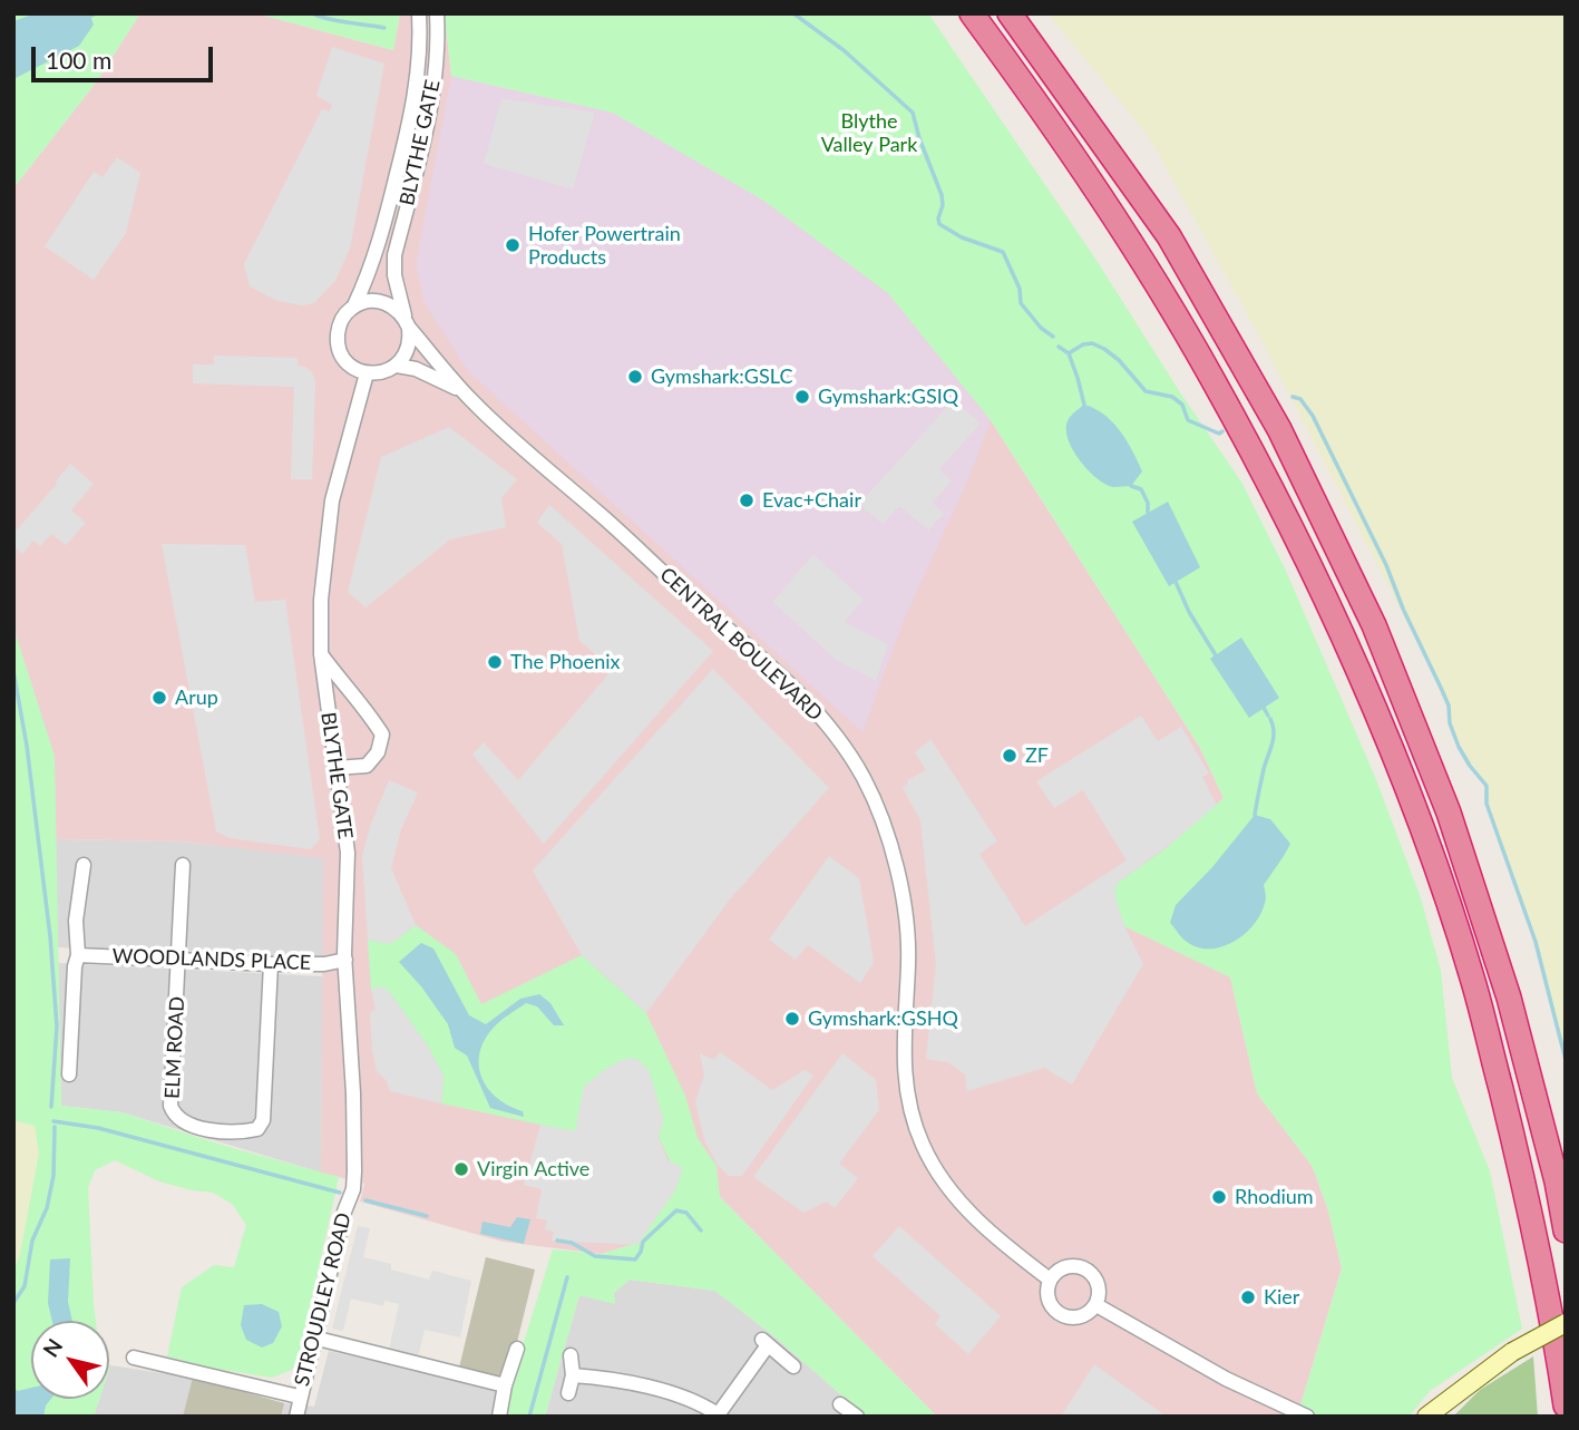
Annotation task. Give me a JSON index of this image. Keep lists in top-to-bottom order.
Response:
{
  "streets": {
    "street": [
      "BLYTHE GATE",
      "CENTRAL BOULEVARD",
      "WOODLANDS PLACE",
      "ELM ROAD",
      "STROUDLEY ROAD"
    ]
  },
  "crossings": [
    ["BLYTHE GATE", "WOODLANDS PLACE"],
    ["BLYTHE GATE", "STROUDLEY ROAD"],
    ["WOODLANDS PLACE", "ELM ROAD"]
  ],
  "parks": ["Blythe Valley Park"],
  "places": [
    "Hofer Powertrain Products",
    "Gymshark:GSLC",
    "Gymshark:GSIQ",
    "Evac+Chair",
    "The Phoenix",
    "Arup",
    "ZF",
    "Gymshark:GSHQ",
    "Virgin Active",
    "Rhodium",
    "Kier"
  ],
  "scale_bar": "100 m",
  "north": "top left"
}
